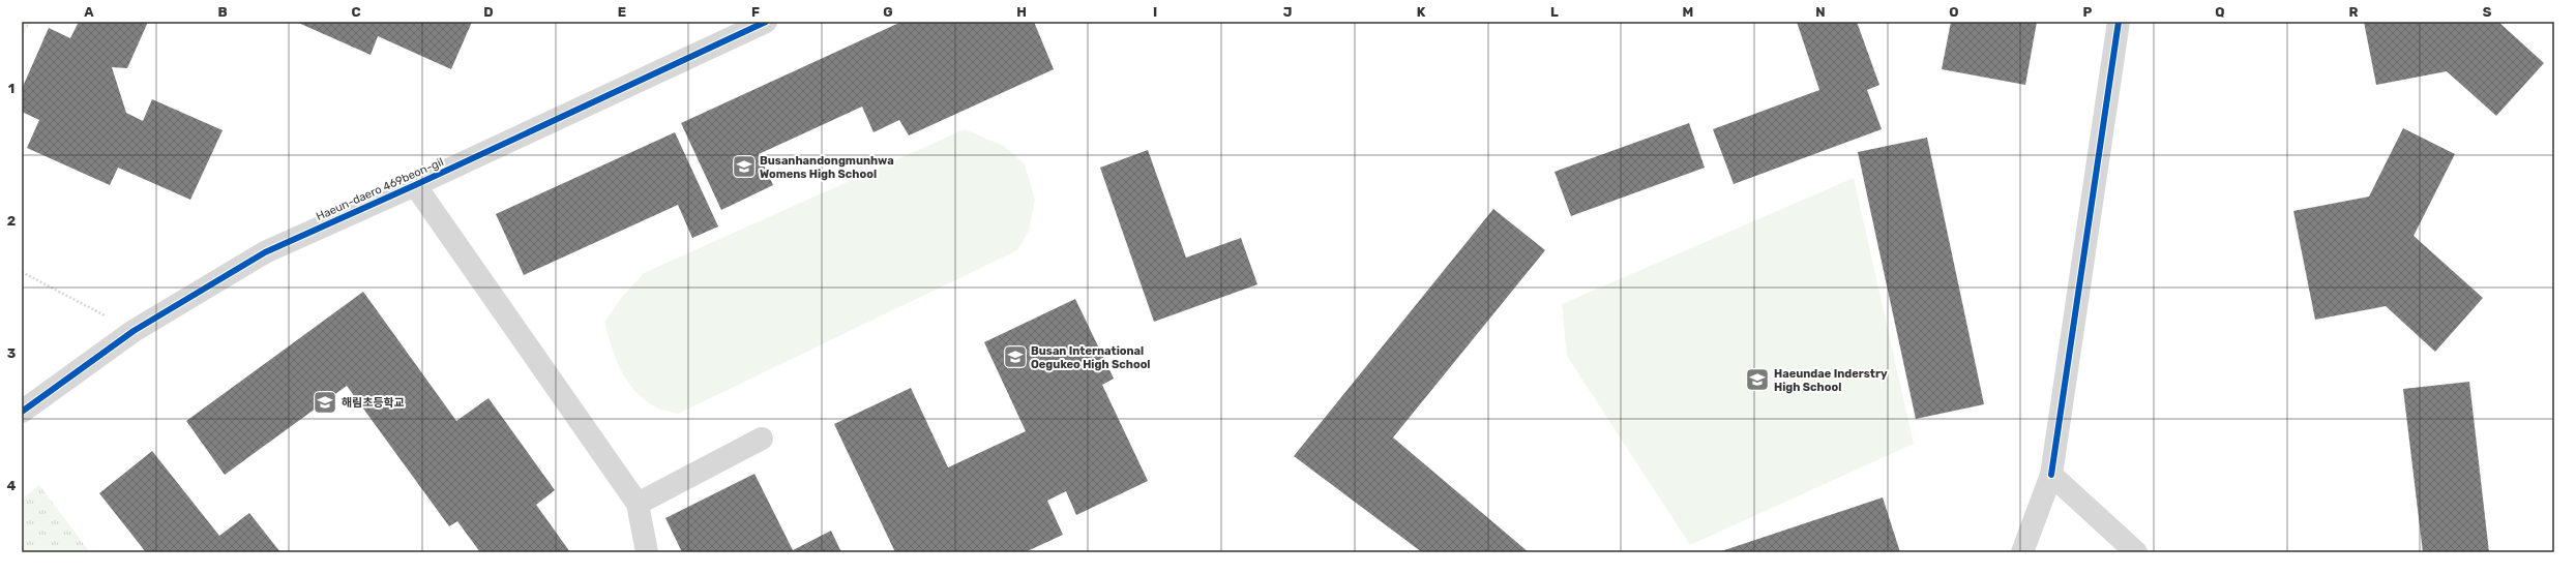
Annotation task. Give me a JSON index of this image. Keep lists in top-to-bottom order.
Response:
{
  "streets": {
    "street": ["Haeun-daero 469beon-gil"]
  },
  "places": {
    "school or university": [
      "Busanhandongmunhwa Womens High School",
      "Busan International Oegukeo High School",
      "Haeundae Inderstry High School",
      "해림초등학교"
    ]
  },
  "grid": {
    "columns": [
      "A",
      "B",
      "C",
      "D",
      "E",
      "F",
      "G",
      "H",
      "I",
      "J",
      "K",
      "L",
      "M",
      "N",
      "O",
      "P",
      "Q",
      "R",
      "S"
    ],
    "rows": [
      "1",
      "2",
      "3",
      "4"
    ]
  }
}
